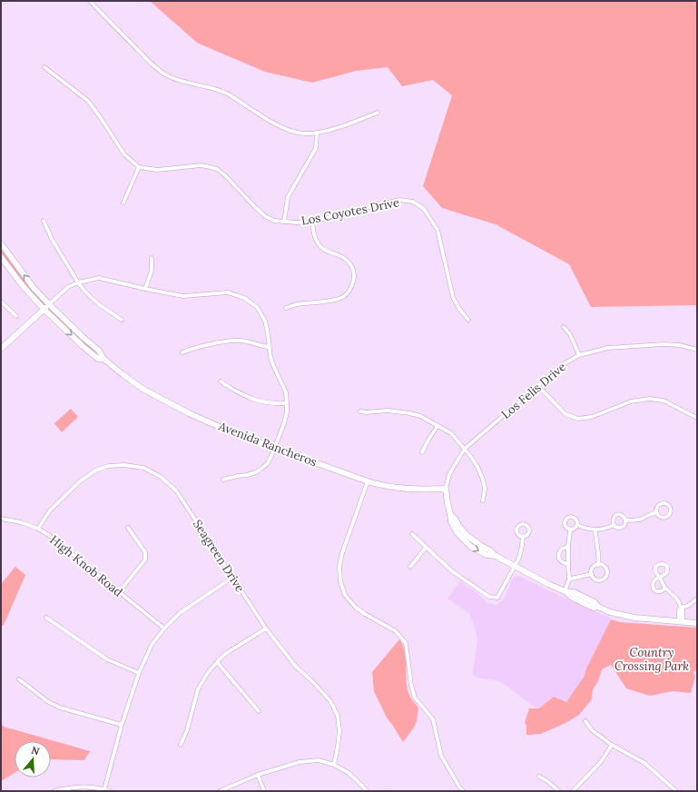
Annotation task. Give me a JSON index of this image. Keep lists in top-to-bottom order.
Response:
{
  "streets": {
    "main road": ["Avenida Rancheros"],
    "street": [
      "Los Coyotes Drive",
      "Los Felis Drive",
      "Seagreen Drive",
      "High Knob Road"
    ]
  },
  "crossings": [
    ["Los Felis Drive", "Avenida Rancheros"],
    ["Seagreen Drive", "High Knob Road"]
  ],
  "parks": ["Country Crossing Park"],
  "north": "top"
}
